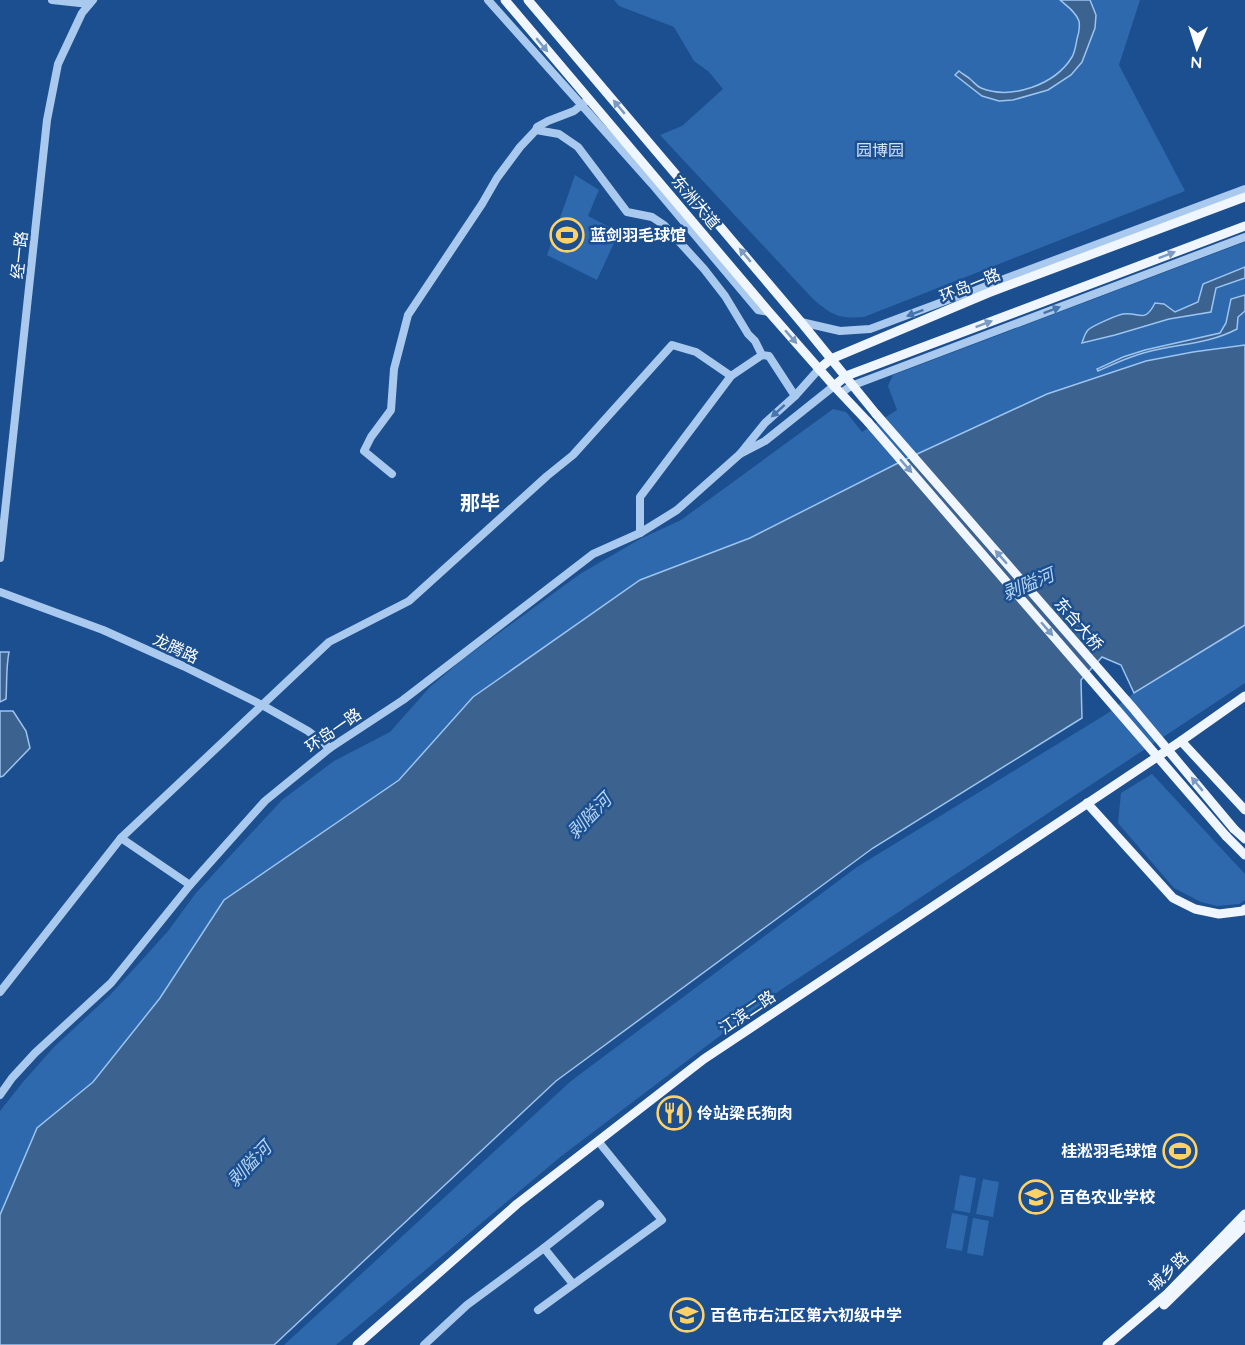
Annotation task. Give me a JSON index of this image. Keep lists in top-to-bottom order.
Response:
{
  "streets": {
    "main road": [
      "东洲大道",
      "环岛一路",
      "东合大桥",
      "江滨二路",
      "城乡路"
    ],
    "street": ["经一路", "龙腾路"]
  },
  "crossings": [
    ["东洲大道", "环岛一路"],
    ["东洲大道", "东合大桥"],
    ["环岛一路", "龙腾路"]
  ],
  "districts": ["那毕"],
  "water": ["剥隘河"],
  "parks": ["园博园"],
  "places": {
    "sports": ["蓝剑羽毛球馆", "桂淞羽毛球馆"],
    "restaurant": ["伶站梁氏狗肉"],
    "school or university": ["百色农业学校", "百色市右江区第六初级中学"]
  },
  "north": "bottom"
}
